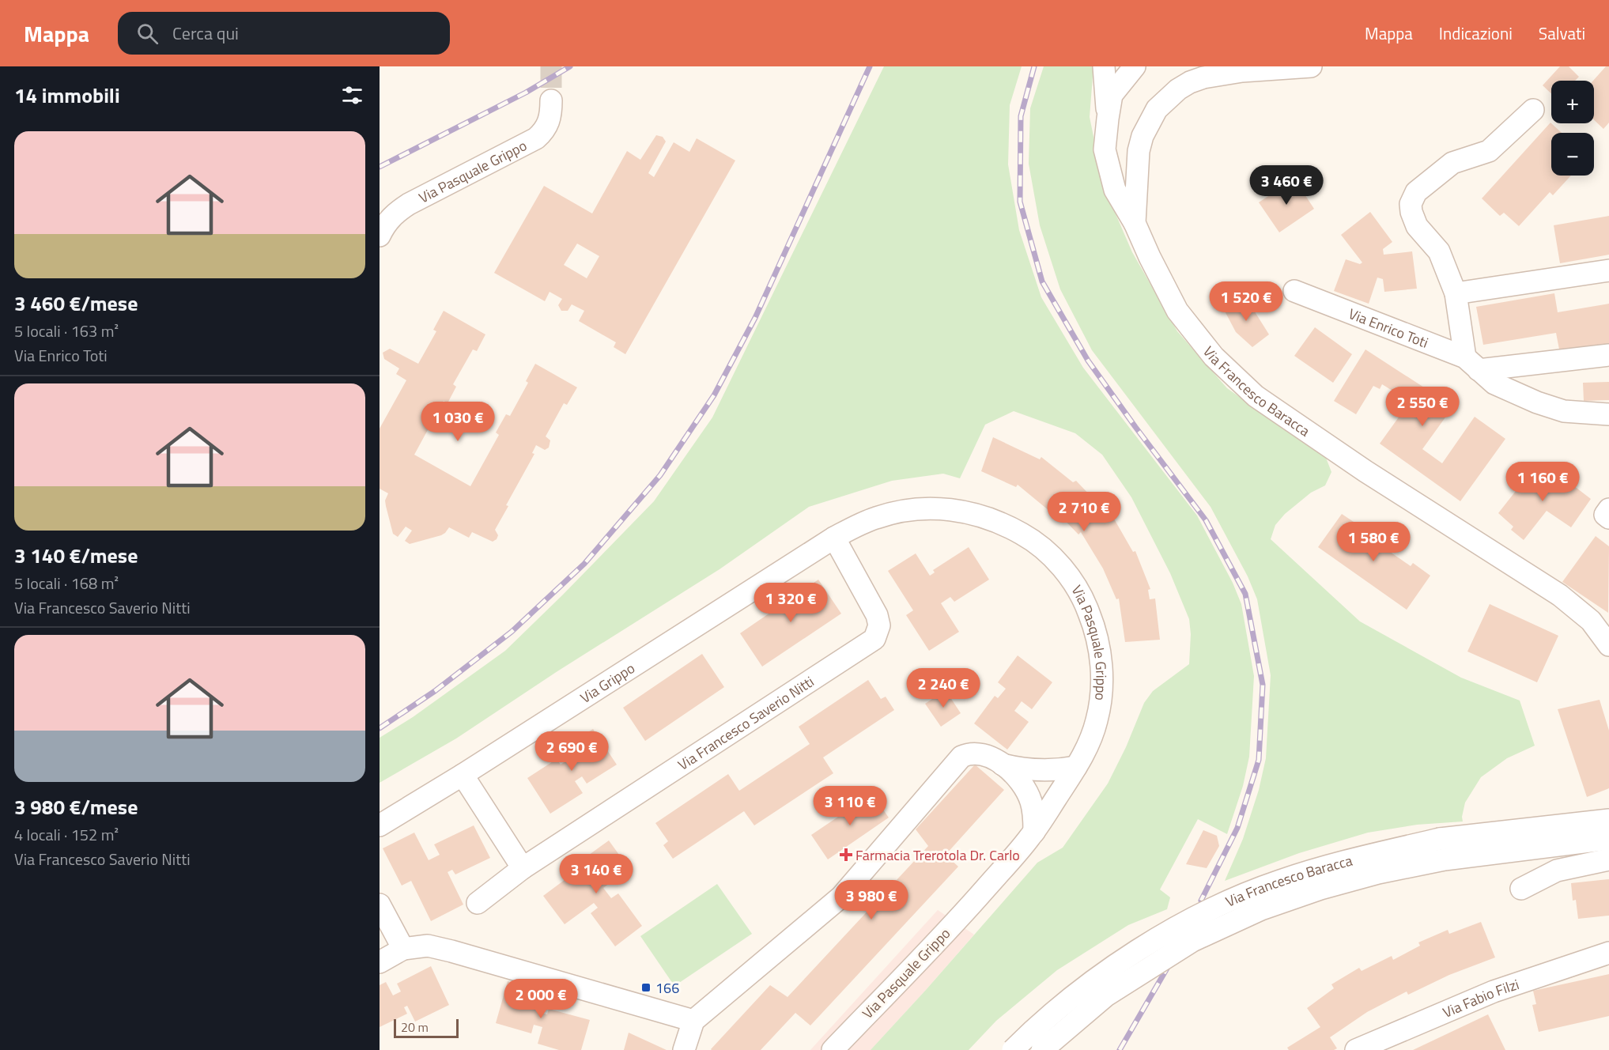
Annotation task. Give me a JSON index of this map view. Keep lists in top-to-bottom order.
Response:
{
  "streets": {
    "street": [
      "Via Pasquale Grippo",
      "Via Enrico Toti",
      "Via Francesco Baracca",
      "Via Grippo",
      "Via Francesco Saverio Nitti",
      "Via Fabio Filzi"
    ]
  },
  "crossings": [
    ["Via Pasquale Grippo", "Via Grippo"],
    ["Via Pasquale Grippo", "Via Francesco Saverio Nitti"],
    ["Via Grippo", "Via Francesco Saverio Nitti"]
  ],
  "places": {
    "health": ["Farmacia Trerotola Dr. Carlo"],
    "transit": ["166"]
  },
  "scale_bar": "20 m",
  "page": {
    "header": "Mappa",
    "search": "Cerca qui",
    "nav": ["Mappa", "Indicazioni", "Salvati"],
    "heading": "14 immobili",
    "map_buttons": ["+", "−"],
    "list": [
      {
        "name": "3 460 €/mese",
        "note": "5 locali · 163 m² · Via Enrico Toti"
      },
      {
        "name": "3 140 €/mese",
        "note": "5 locali · 168 m² · Via Francesco Saverio Nitti"
      },
      {
        "name": "3 980 €/mese",
        "note": "4 locali · 152 m² · Via Francesco Saverio Nitti"
      }
    ],
    "price": [
      "3 460 €",
      "1 520 €",
      "2 550 €",
      "1 030 €",
      "1 160 €",
      "2 710 €",
      "1 580 €",
      "1 320 €",
      "2 240 €",
      "2 690 €",
      "3 110 €",
      "3 140 €",
      "3 980 €",
      "2 000 €"
    ],
    "scale": "20 m"
  }
}
